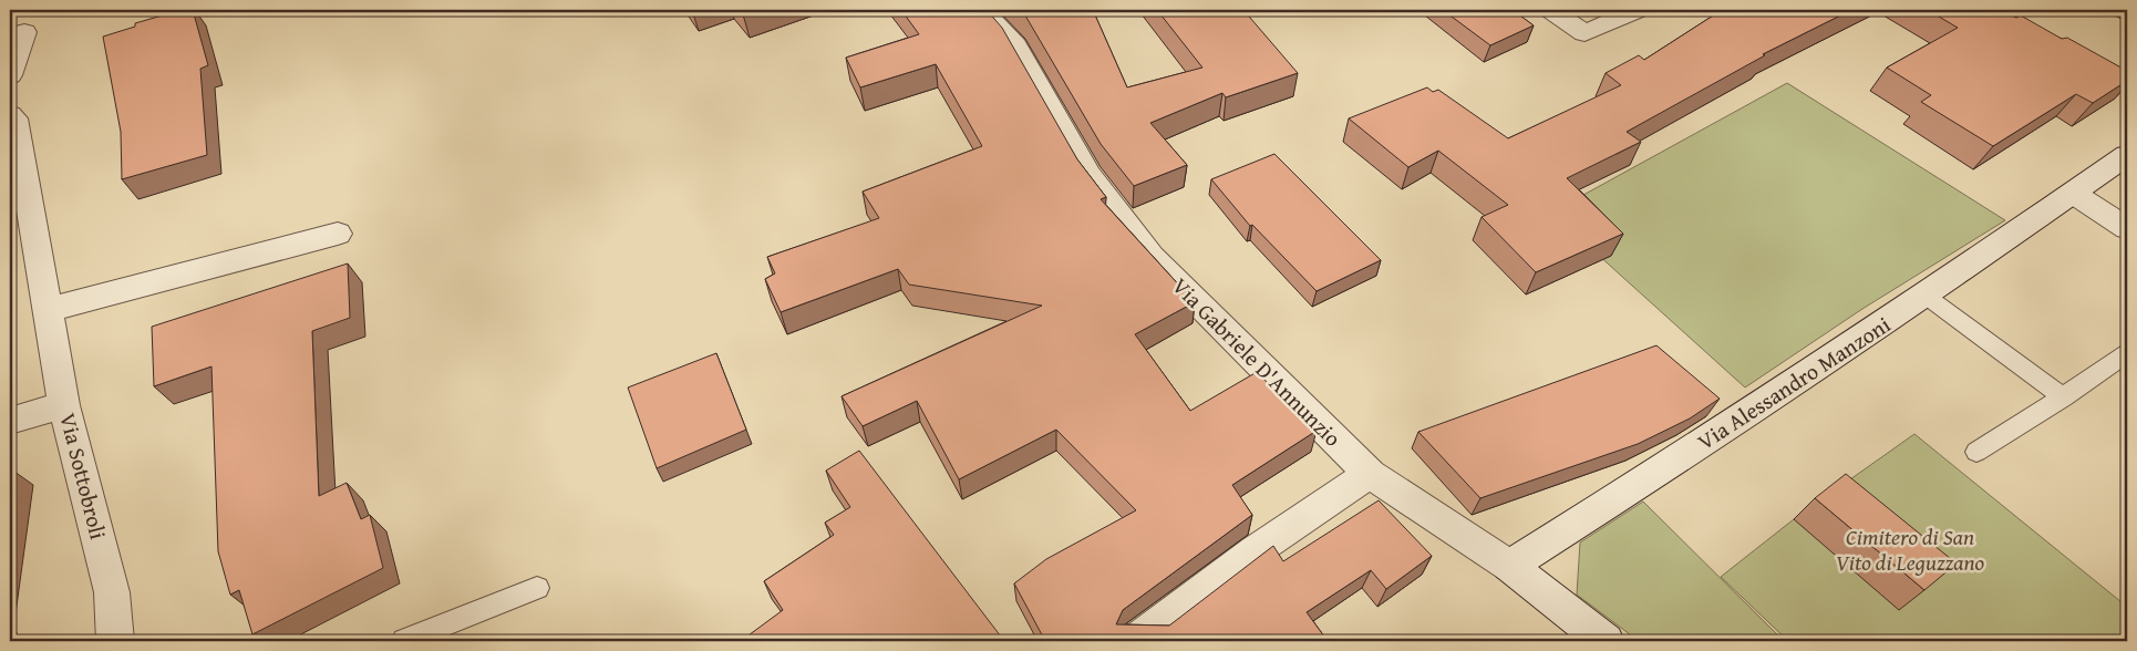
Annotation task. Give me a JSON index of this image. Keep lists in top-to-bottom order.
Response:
{
  "streets": {
    "street": ["Via Gabriele D'Annunzio", "Via Alessandro Manzoni", "Via Sottobroli"]
  },
  "crossings": [
    ["Via Gabriele D'Annunzio", "Via Alessandro Manzoni"]
  ],
  "parks": ["Cimitero di San Vito di Leguzzano"]
}
